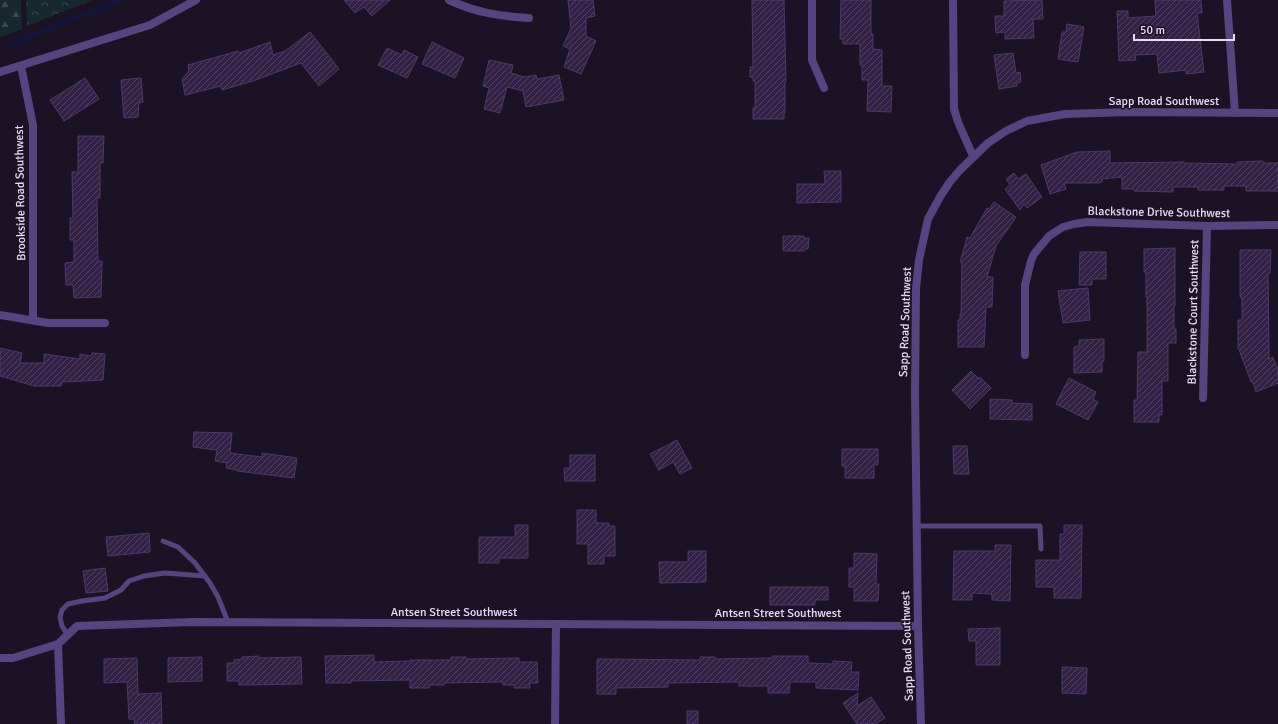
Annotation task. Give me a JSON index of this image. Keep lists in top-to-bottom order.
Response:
{
  "streets": {
    "street": [
      "Sapp Road Southwest",
      "Brookside Road Southwest",
      "Blackstone Drive Southwest",
      "Blackstone Court Southwest",
      "Antsen Street Southwest"
    ]
  },
  "crossings": [
    ["Sapp Road Southwest", "Antsen Street Southwest"],
    ["Blackstone Drive Southwest", "Blackstone Court Southwest"]
  ],
  "scale_bar": "50 m"
}
